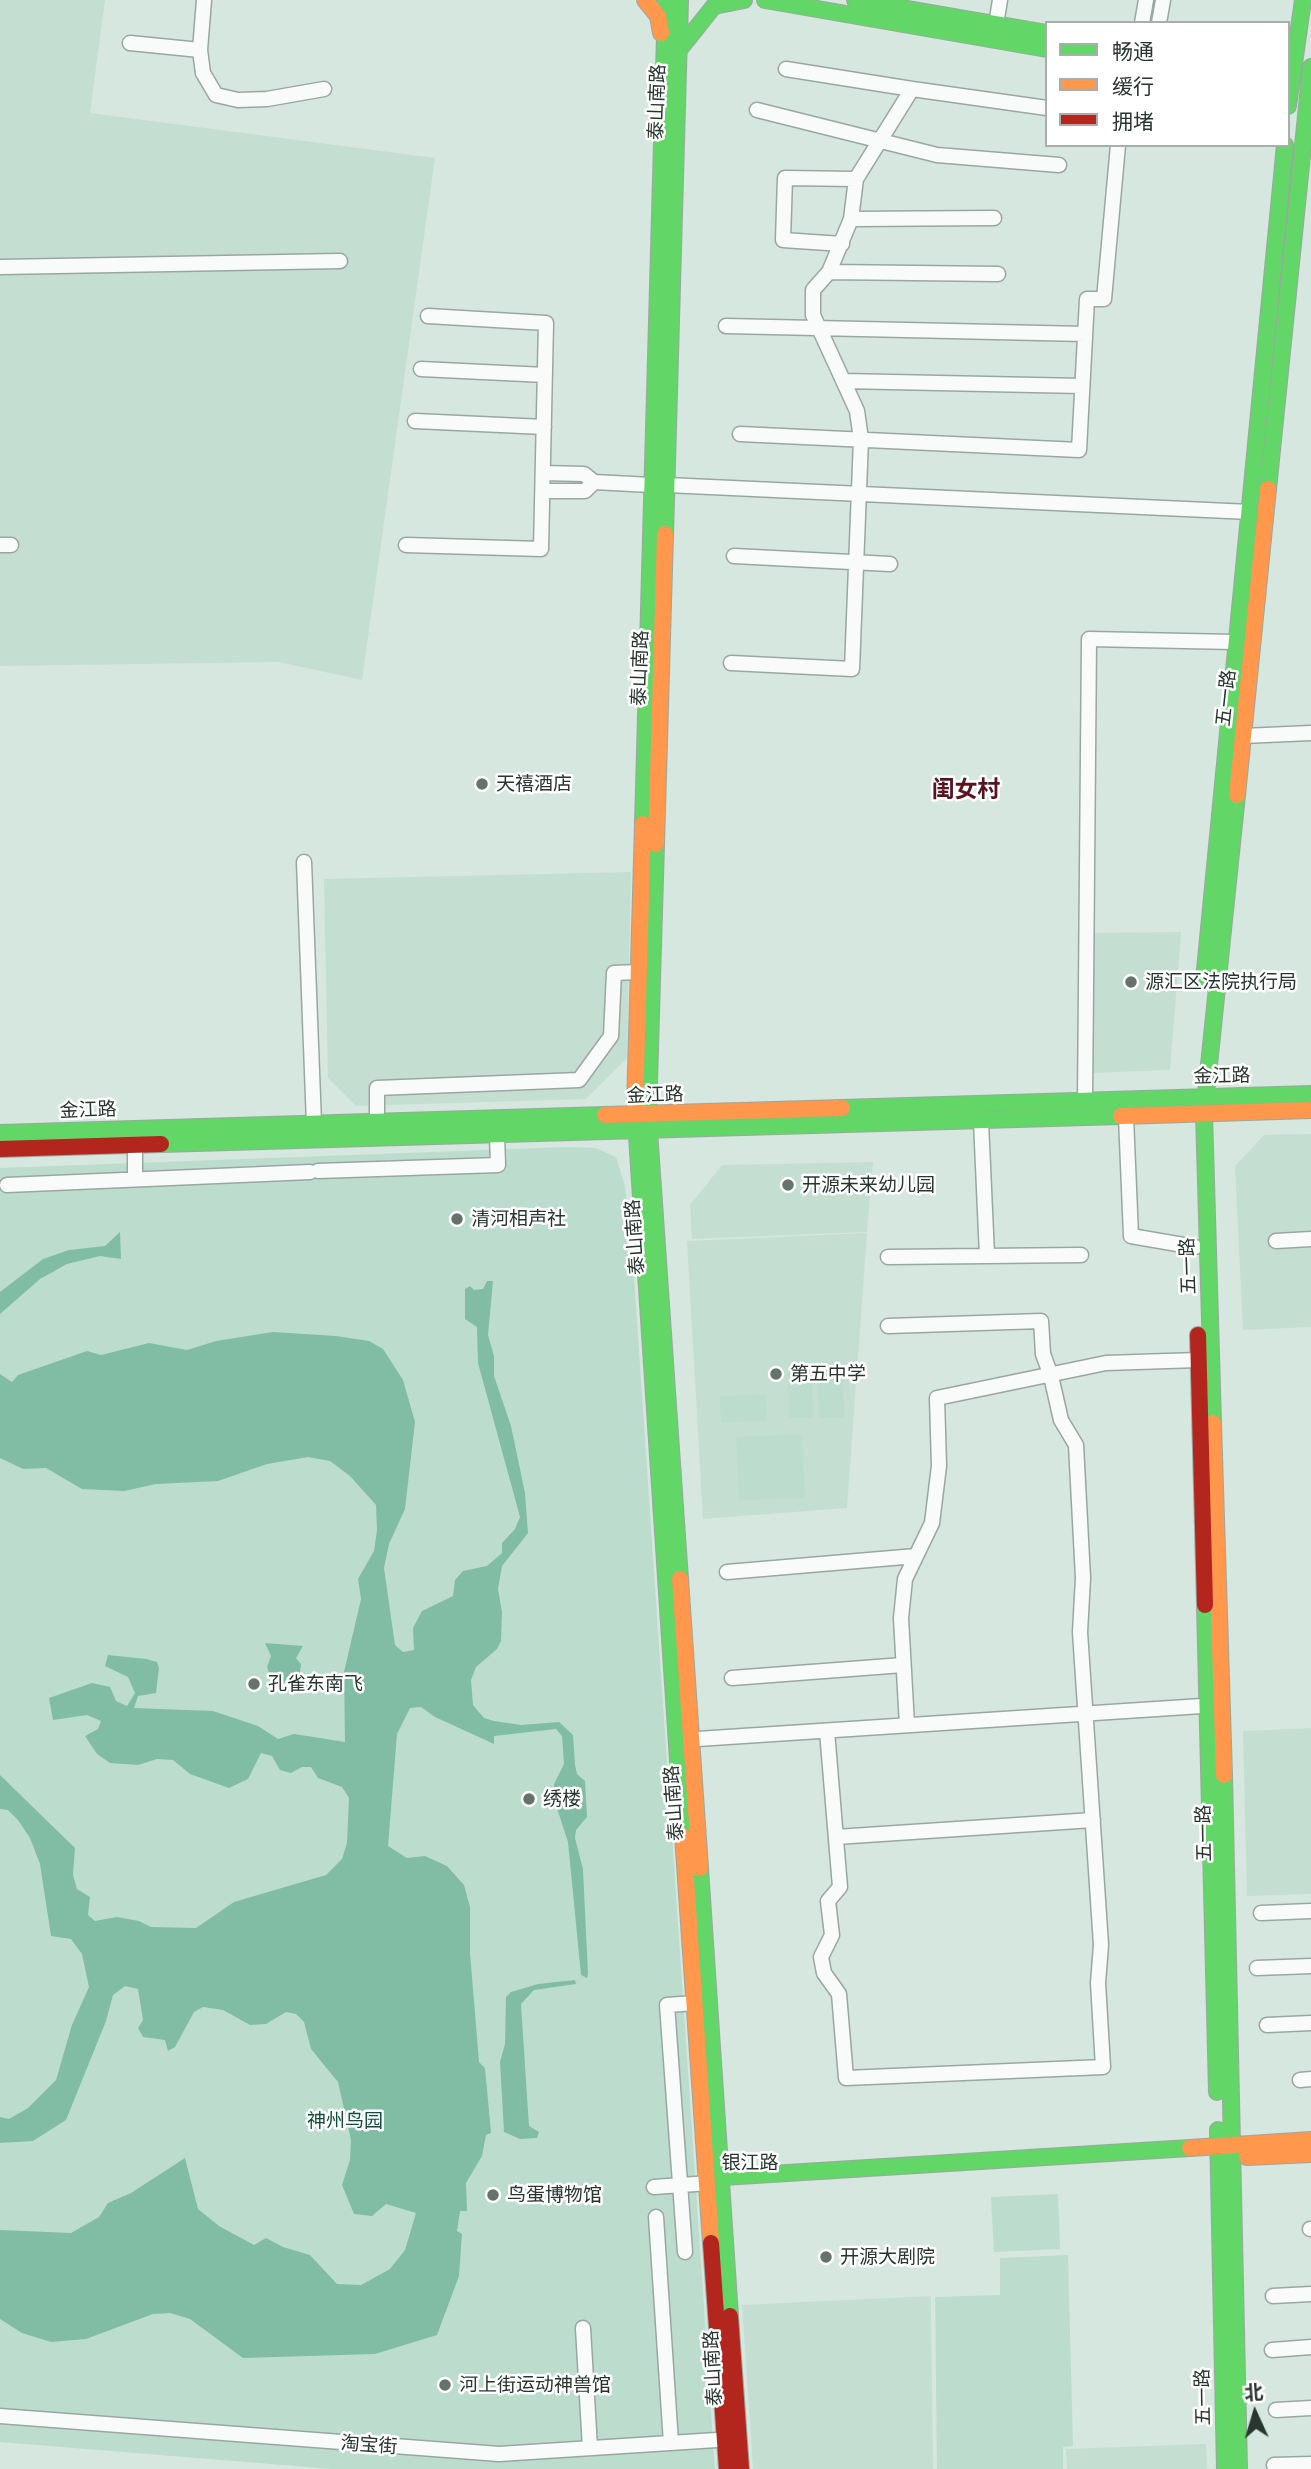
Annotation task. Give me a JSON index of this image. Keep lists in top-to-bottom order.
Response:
{
  "streets": {
    "street": [
      "泰山南路",
      "五一路",
      "金江路",
      "银江路",
      "淘宝街"
    ]
  },
  "crossings": [
    ["泰山南路", "金江路"],
    ["泰山南路", "银江路"],
    ["泰山南路", "淘宝街"],
    ["五一路", "金江路"],
    ["五一路", "银江路"]
  ],
  "districts": ["闺女村"],
  "parks": ["神州鸟园"],
  "places": [
    "天禧酒店",
    "源汇区法院执行局",
    "开源未来幼儿园",
    "清河相声社",
    "第五中学",
    "孔雀东南飞",
    "绣楼",
    "鸟蛋博物馆",
    "开源大剧院",
    "河上街运动神兽馆"
  ],
  "legend": ["畅通", "缓行", "拥堵"],
  "north": "top"
}
